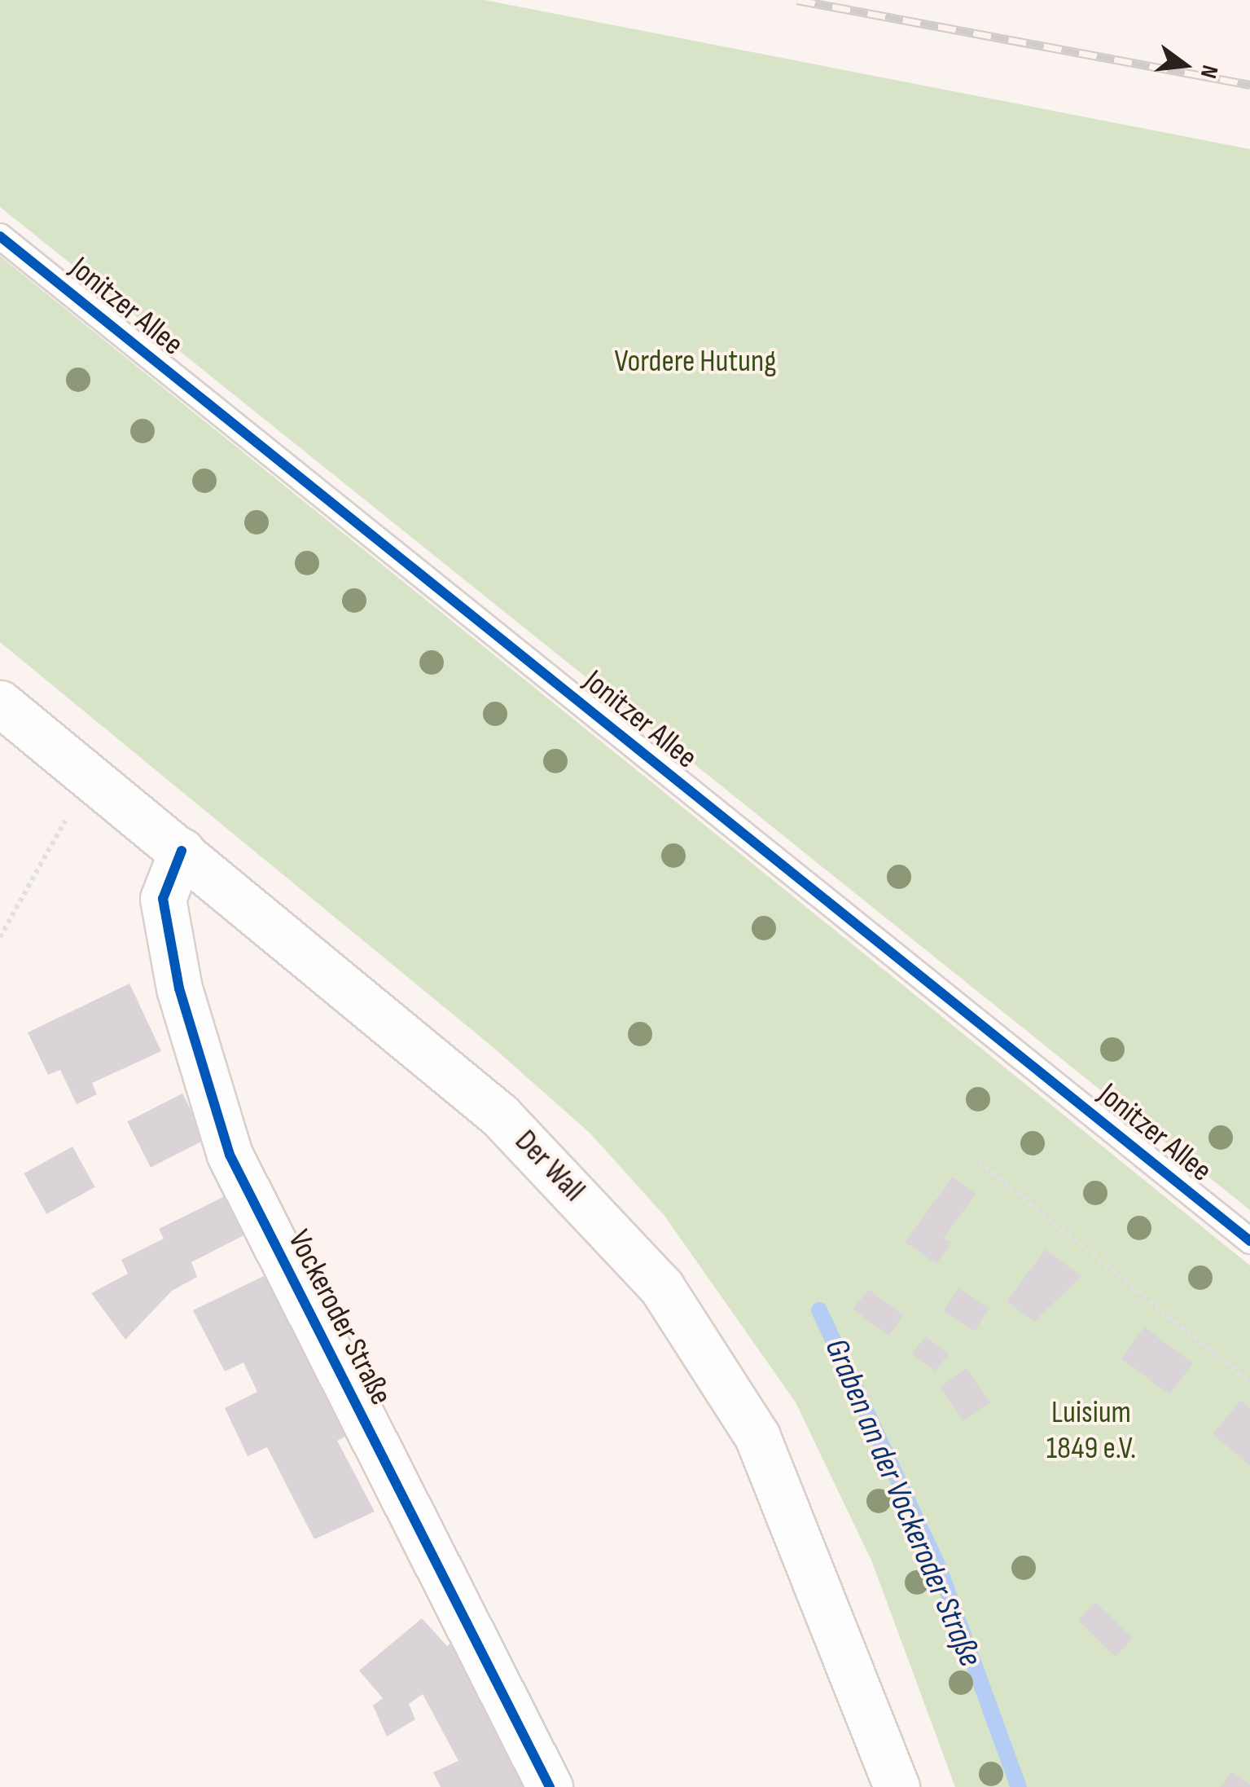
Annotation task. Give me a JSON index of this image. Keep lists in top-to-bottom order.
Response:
{
  "streets": {
    "main road": ["Der Wall", "Vockeroder Straße"],
    "lane": ["Jonitzer Allee"]
  },
  "crossings": [
    ["Der Wall", "Vockeroder Straße"]
  ],
  "water": ["Graben an der Vockeroder Straße"],
  "parks": ["Vordere Hutung", "Luisium 1849 e.V."],
  "north": "right"
}
